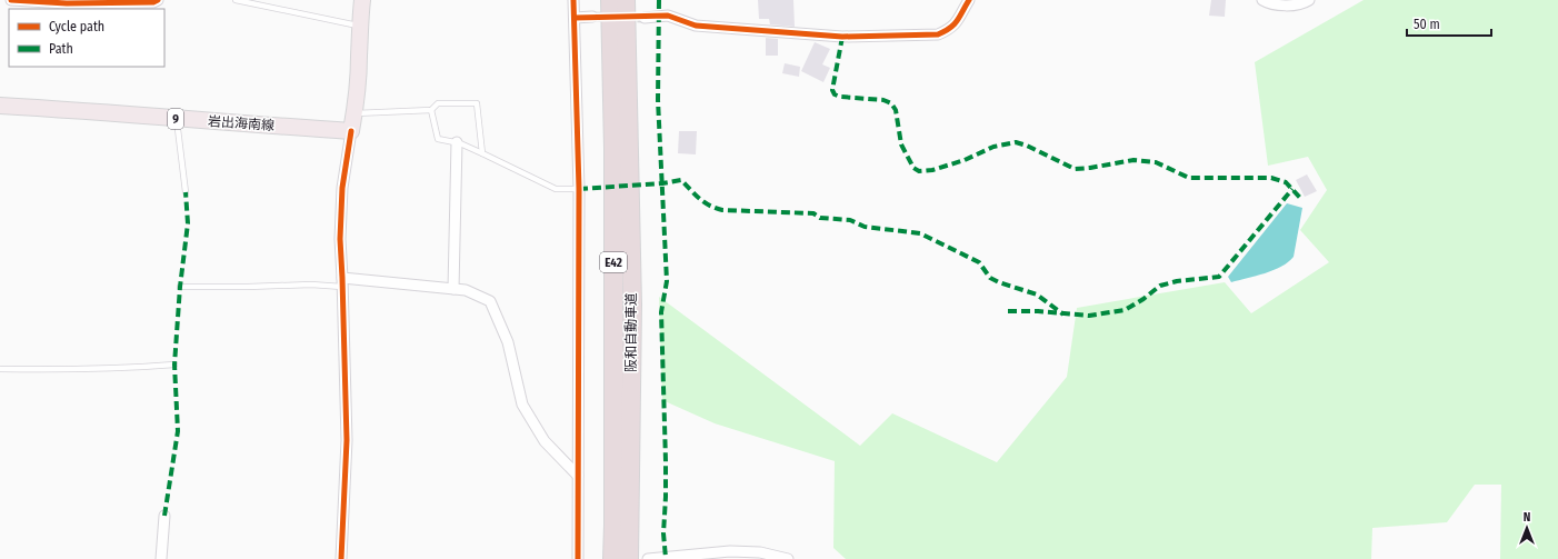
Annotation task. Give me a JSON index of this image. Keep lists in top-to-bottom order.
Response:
{
  "streets": {
    "highway": ["E42", "阪和自動車道"],
    "main road": ["9", "岩出海南線"]
  },
  "legend": ["Cycle path", "Path"],
  "scale_bar": "50 m",
  "north": "top"
}
